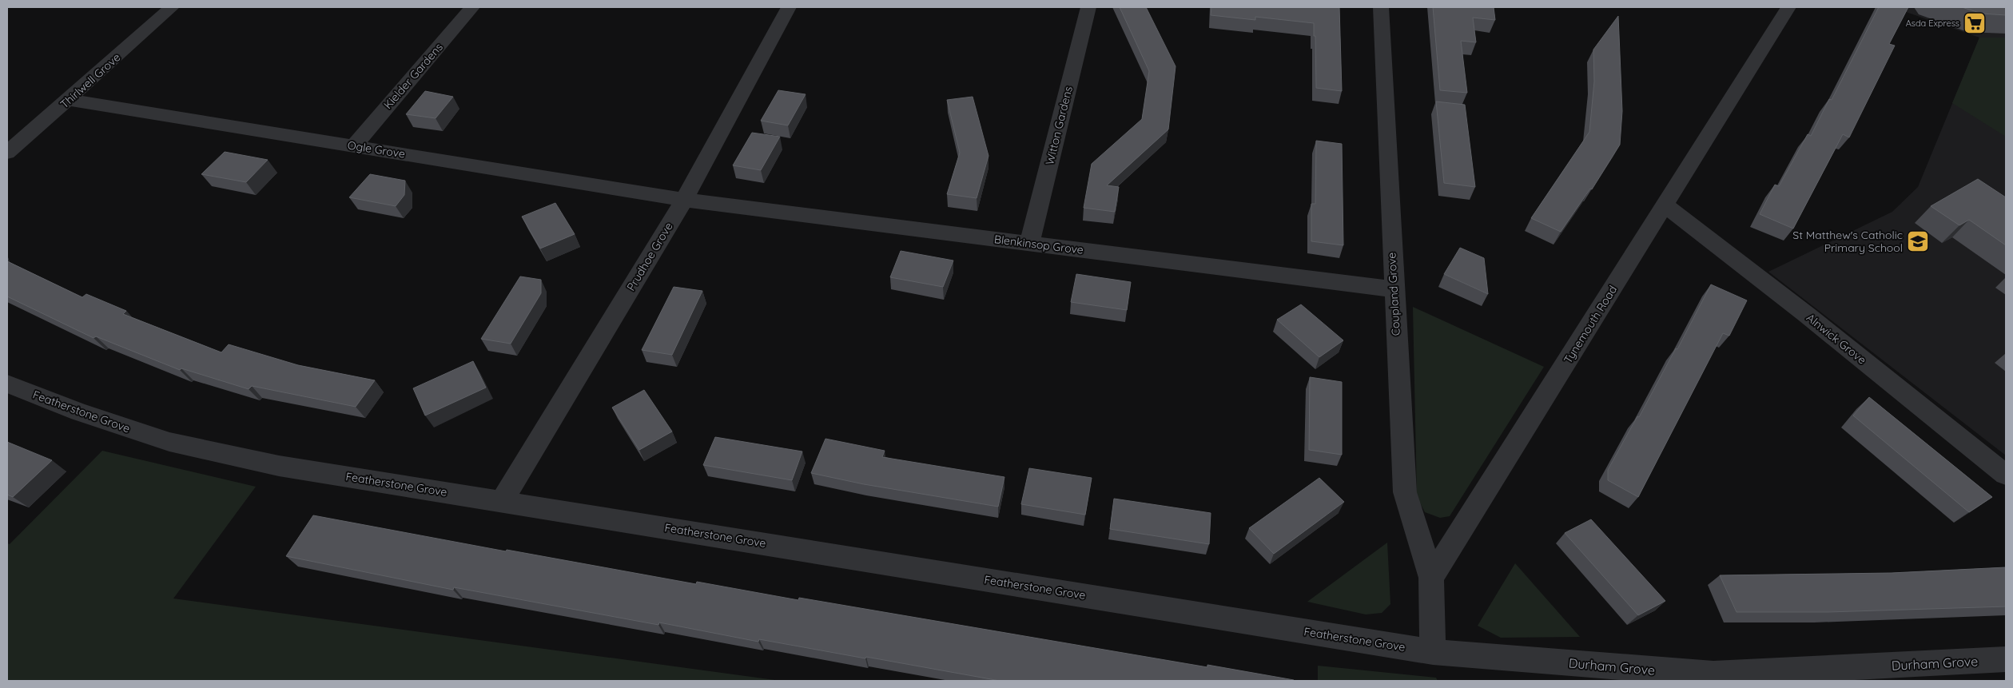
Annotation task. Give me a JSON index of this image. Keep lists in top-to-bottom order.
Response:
{
  "streets": {
    "street": [
      "Kielder Gardens",
      "Thirlwell Grove",
      "Witton Gardens",
      "Ogle Grove",
      "Blenkinsop Grove",
      "Prudhoe Grove",
      "Coupland Grove",
      "Tynemouth Road",
      "Alnwick Grove",
      "Featherstone Grove",
      "Durham Grove"
    ]
  },
  "crossings": [
    ["Kielder Gardens", "Ogle Grove"],
    ["Thirlwell Grove", "Ogle Grove"],
    ["Witton Gardens", "Blenkinsop Grove"],
    ["Ogle Grove", "Blenkinsop Grove"],
    ["Ogle Grove", "Prudhoe Grove"],
    ["Blenkinsop Grove", "Prudhoe Grove"],
    ["Blenkinsop Grove", "Coupland Grove"],
    ["Prudhoe Grove", "Featherstone Grove"],
    ["Coupland Grove", "Tynemouth Road"],
    ["Tynemouth Road", "Alnwick Grove"],
    ["Featherstone Grove", "Durham Grove"]
  ],
  "places": {
    "supermarket": ["Asda Express"],
    "school or university": ["St Matthew's Catholic Primary School"]
  }
}
